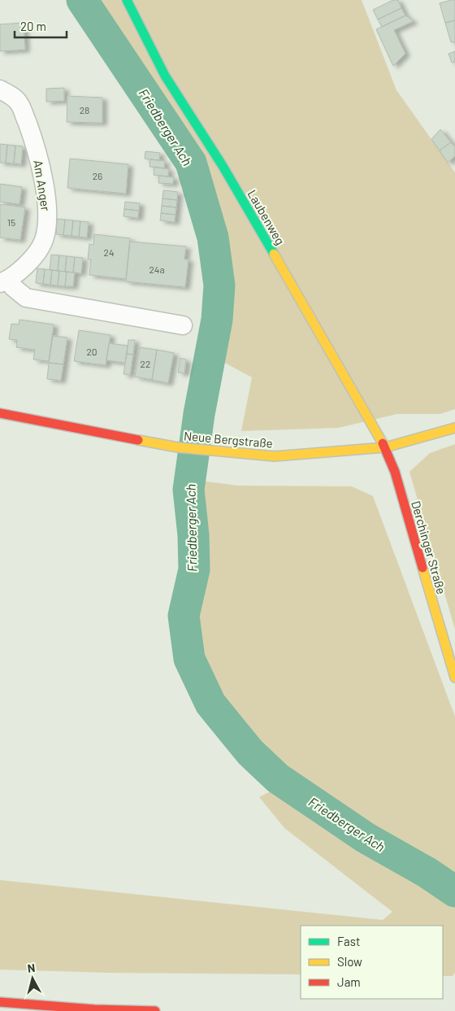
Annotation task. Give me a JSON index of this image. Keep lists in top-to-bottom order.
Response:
{
  "streets": {
    "main road": ["Laubenweg", "Neue Bergstraße", "Derchinger Straße"],
    "street": ["Am Anger"]
  },
  "crossings": [
    ["Laubenweg", "Neue Bergstraße"],
    ["Laubenweg", "Derchinger Straße"],
    ["Neue Bergstraße", "Derchinger Straße"]
  ],
  "water": ["Friedberger Ach"],
  "house_numbers": [
    "28",
    "26",
    "15",
    "24",
    "24a",
    "20",
    "22"
  ],
  "legend": ["Fast", "Slow", "Jam"],
  "scale_bar": "20 m",
  "north": "top"
}
